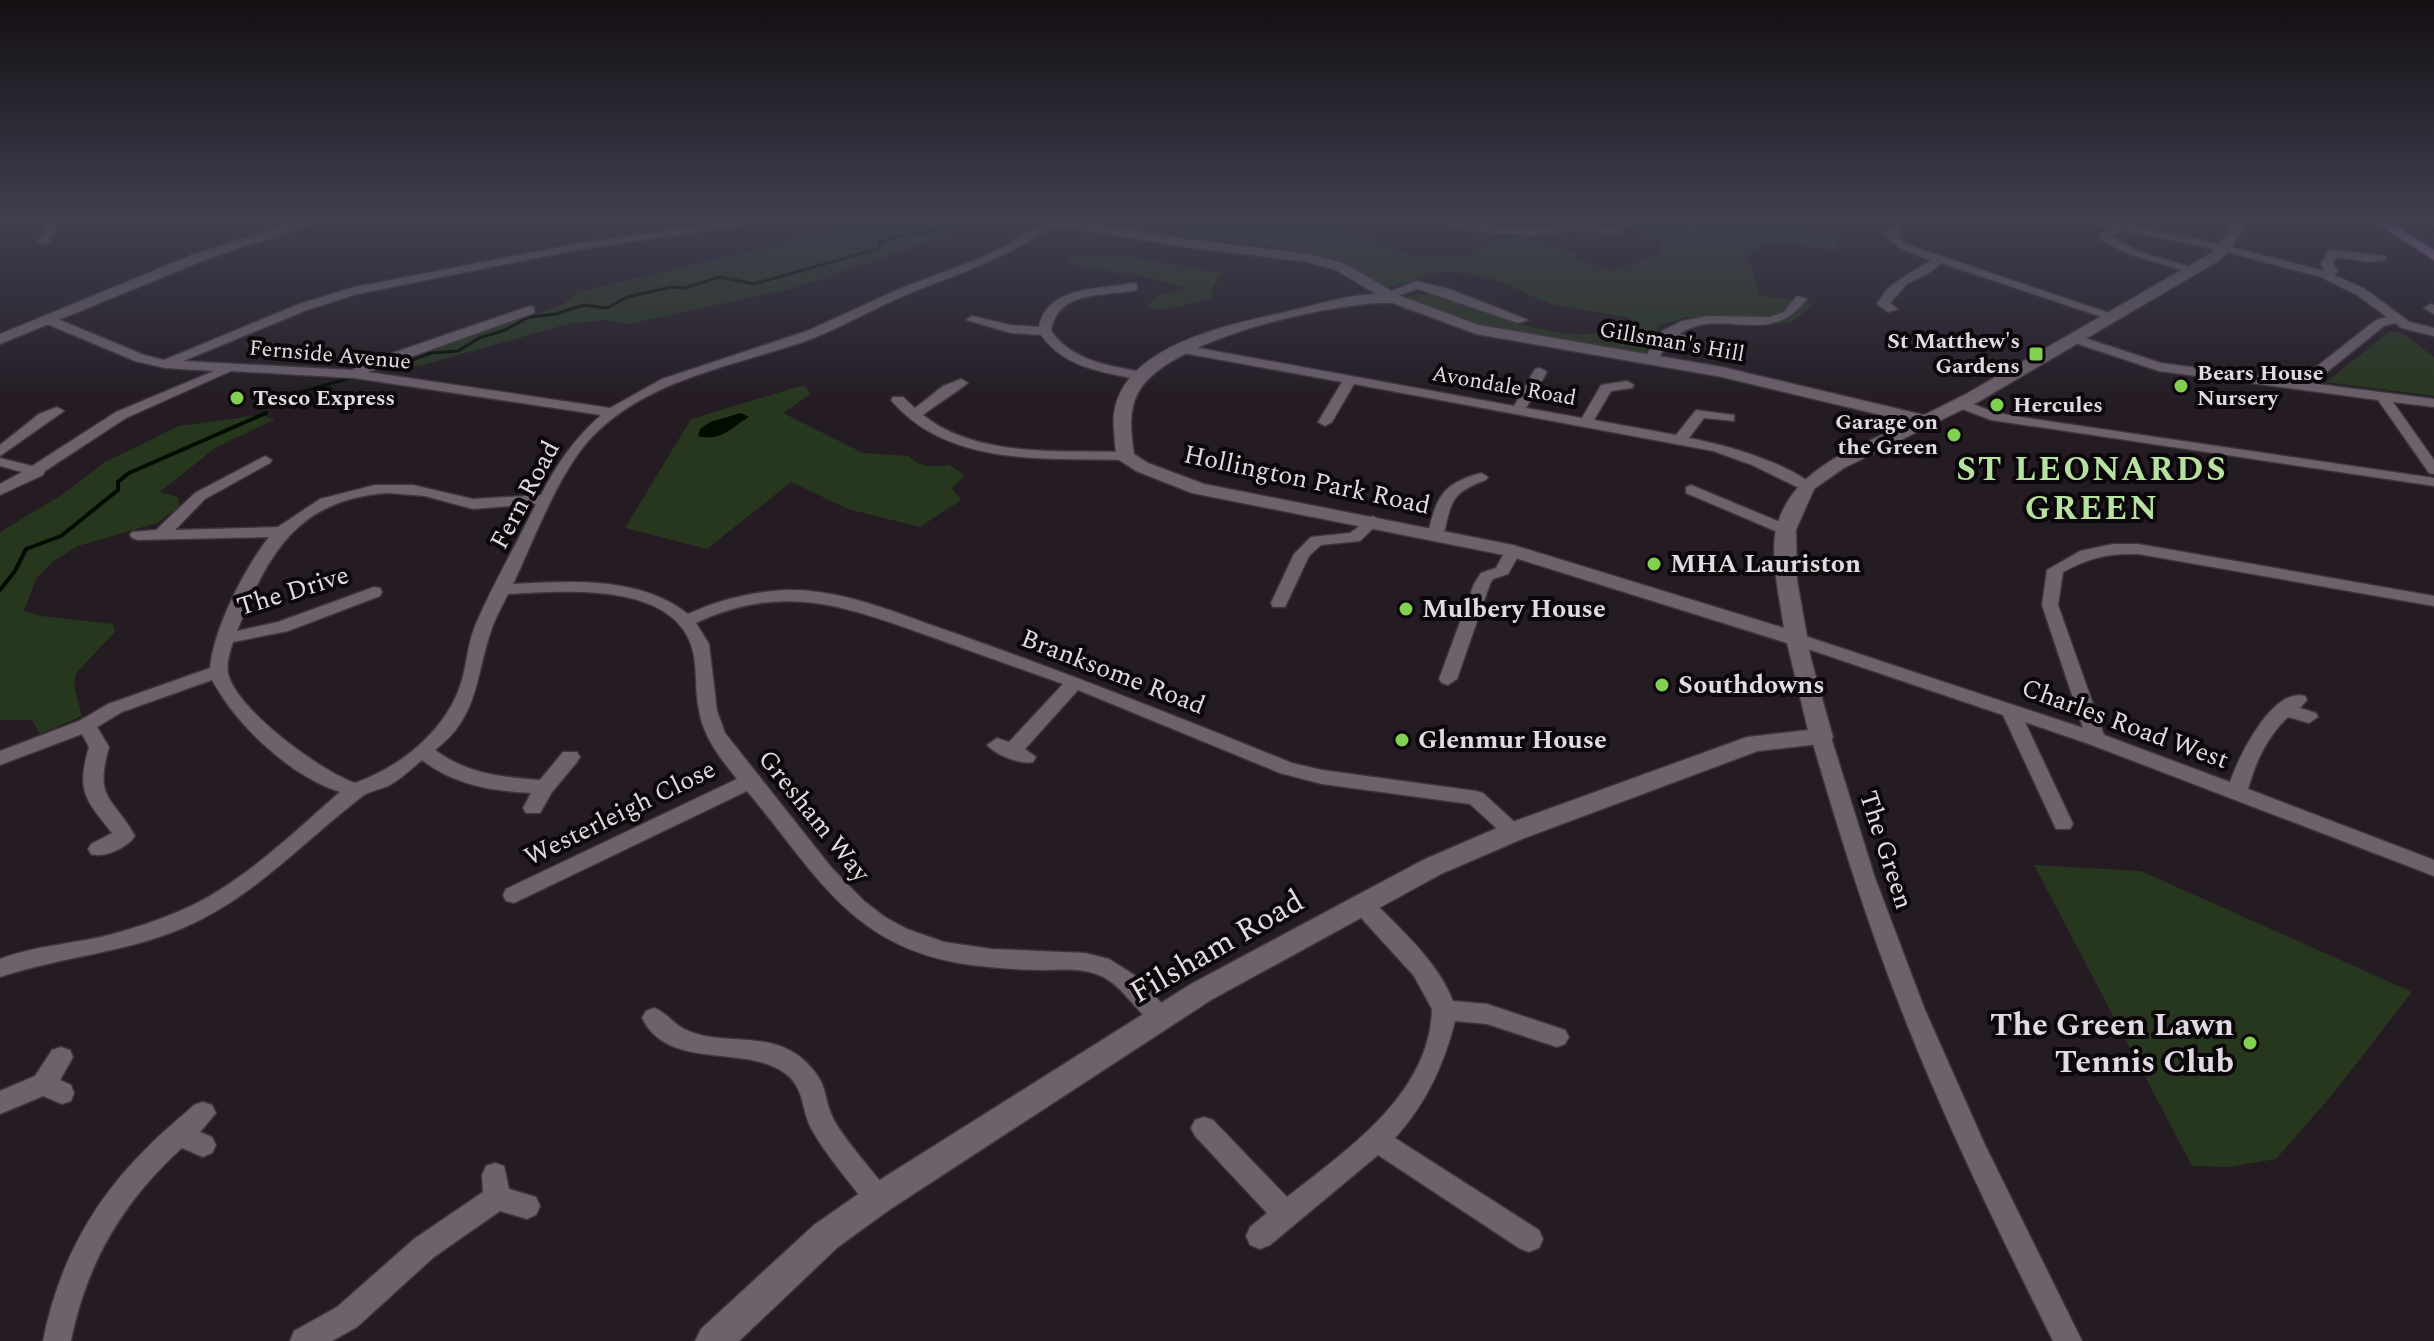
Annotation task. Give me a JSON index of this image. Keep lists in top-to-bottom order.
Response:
{
  "streets": {
    "street": [
      "Gillsman's Hill",
      "Fernside Avenue",
      "Avondale Road",
      "Hollington Park Road",
      "Fern Road",
      "The Drive",
      "Branksome Road",
      "Charles Road West",
      "Westerleigh Close",
      "Gresham Way",
      "The Green",
      "Filsham Road"
    ]
  },
  "crossings": [
    ["Fernside Avenue", "Fern Road"],
    ["Avondale Road", "The Green"],
    ["Hollington Park Road", "Charles Road West"],
    ["Hollington Park Road", "The Green"],
    ["Branksome Road", "Gresham Way"],
    ["Branksome Road", "Filsham Road"],
    ["Charles Road West", "The Green"],
    ["Westerleigh Close", "Gresham Way"],
    ["Gresham Way", "Filsham Road"],
    ["The Green", "Filsham Road"]
  ],
  "districts": ["ST LEONARDS GREEN"],
  "places": {
    "transit": ["St Matthew's Gardens"],
    "other": [
      "Bears House Nursery",
      "Tesco Express",
      "Hercules",
      "Garage on the Green",
      "MHA Lauriston",
      "Mulbery House",
      "Southdowns",
      "Glenmur House",
      "The Green Lawn Tennis Club"
    ]
  }
}
